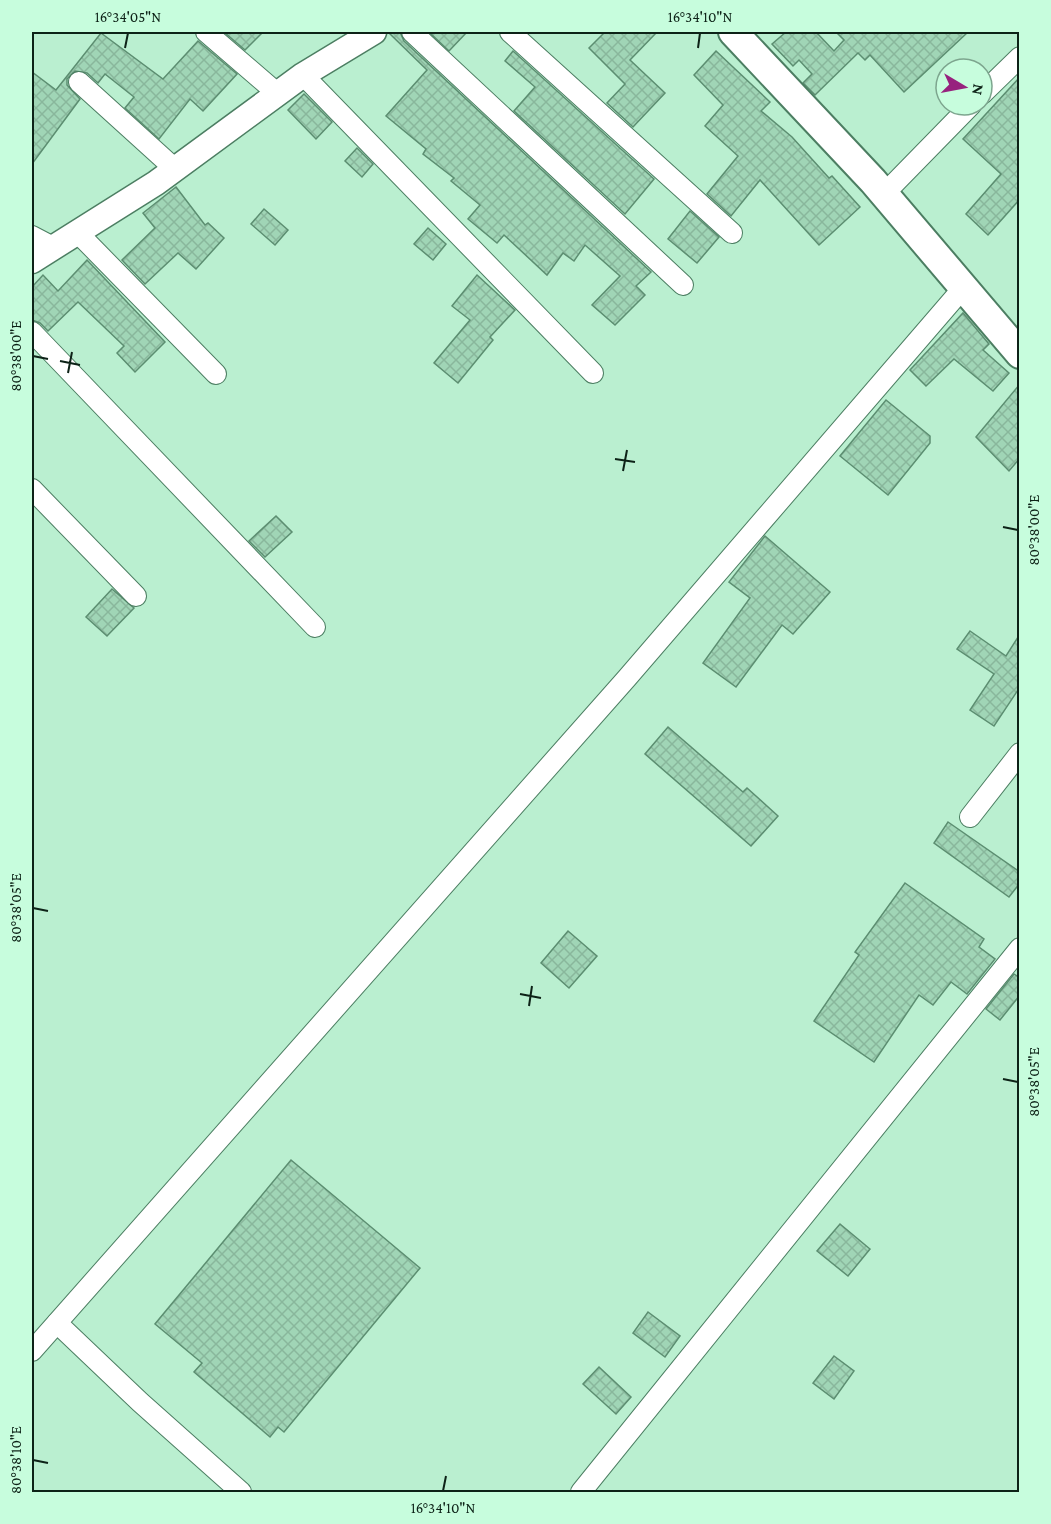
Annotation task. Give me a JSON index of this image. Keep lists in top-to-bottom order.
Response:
{
  "north": "right",
  "coordinates": [
    "16°34'05\"N",
    "16°34'10\"N",
    "80°38'00\"E",
    "80°38'05\"E",
    "80°38'10\"E"
  ]
}
